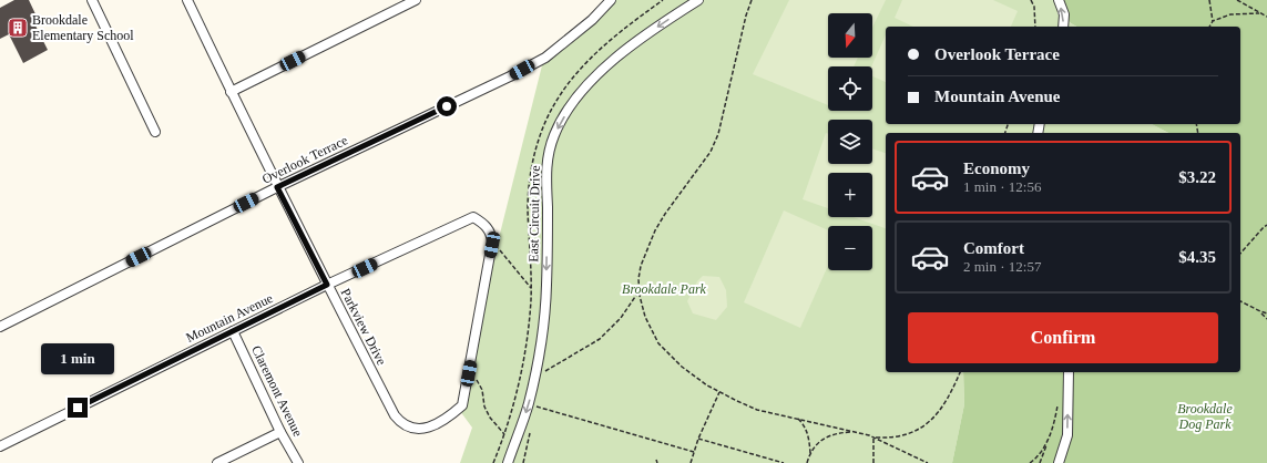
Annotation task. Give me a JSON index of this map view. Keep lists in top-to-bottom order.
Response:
{
  "streets": {
    "street": [
      "Overlook Terrace",
      "East Circuit Drive",
      "Mountain Avenue",
      "Parkview Drive",
      "Claremont Avenue"
    ]
  },
  "crossings": [
    ["Overlook Terrace", "Parkview Drive"],
    ["Mountain Avenue", "Parkview Drive"],
    ["Mountain Avenue", "Claremont Avenue"]
  ],
  "one_way": ["East Circuit Drive"],
  "parks": ["Brookdale Park", "Brookdale Dog Park"],
  "places": {
    "building": ["Brookdale Elementary School"]
  },
  "north": "bottom",
  "page": {
    "map_buttons": ["+", "−"],
    "banner": ["Overlook Terrace", "Mountain Avenue"],
    "list": [
      {
        "name": "Economy",
        "note": "1 min · 12:56",
        "value": "$3.22"
      },
      {
        "name": "Comfort",
        "note": "2 min · 12:57",
        "value": "$4.35"
      }
    ],
    "buttons": "Confirm",
    "bubble": "1 min"
  }
}
